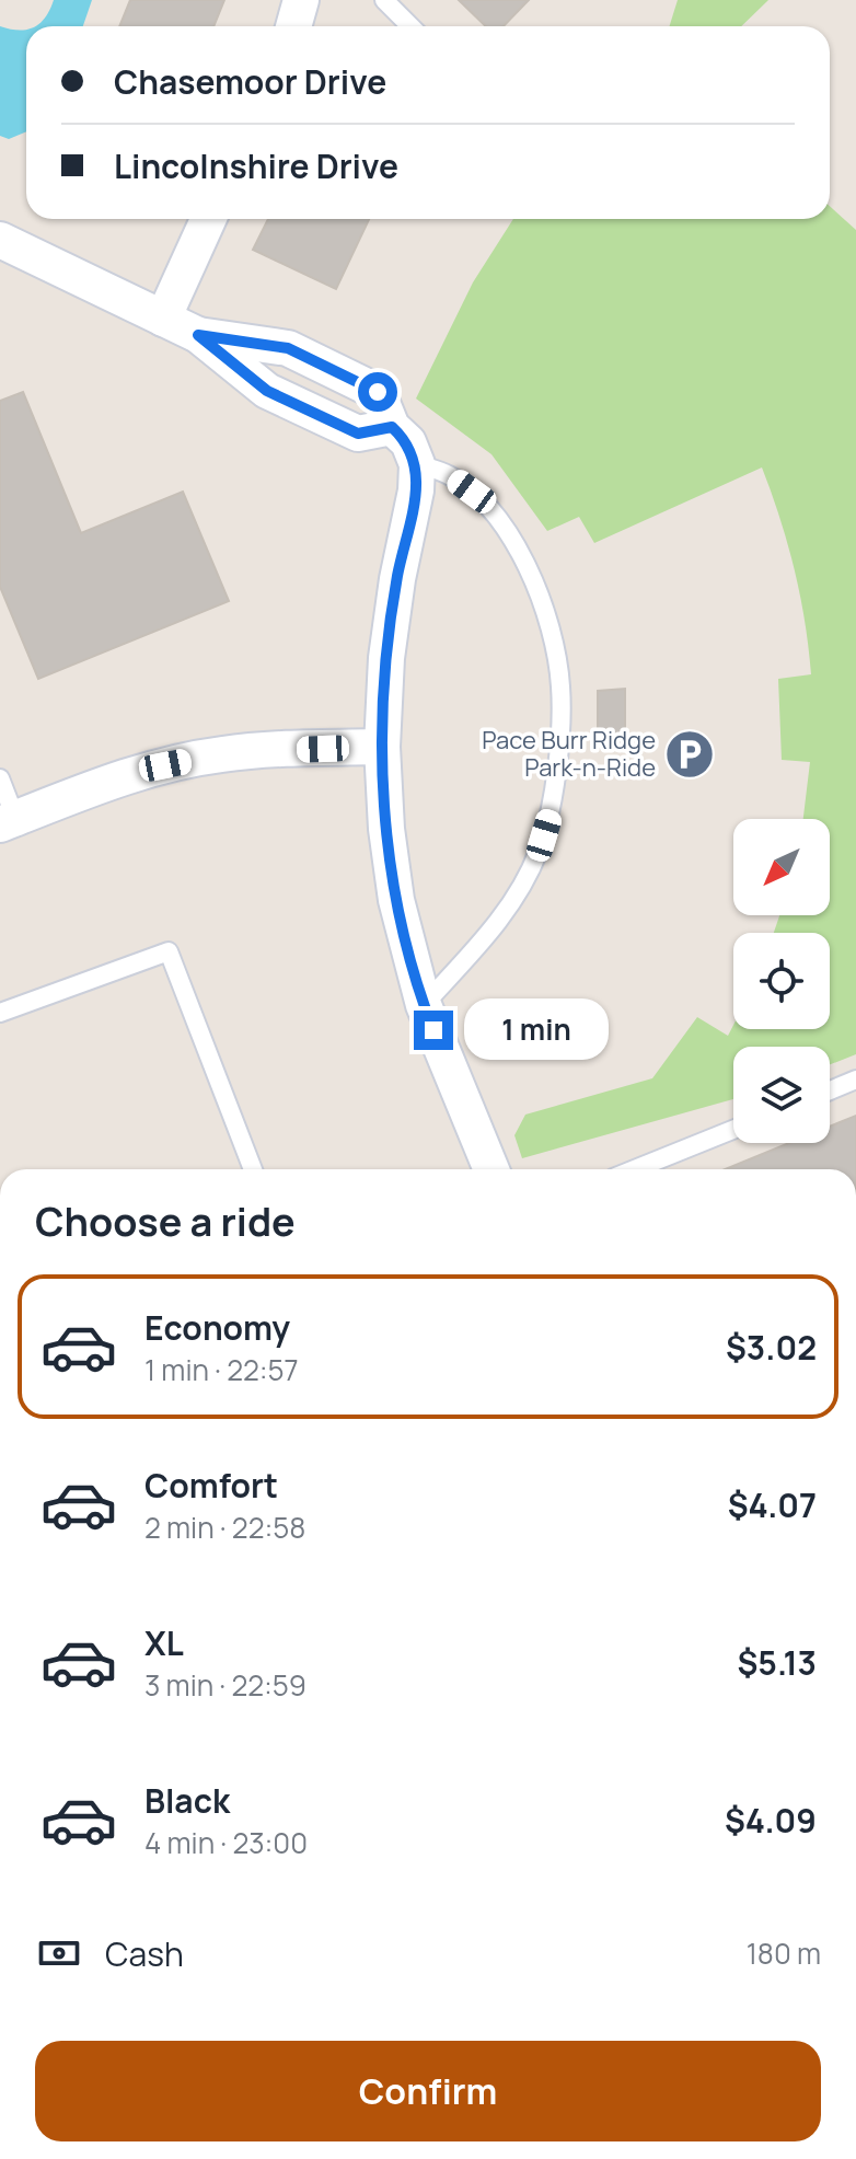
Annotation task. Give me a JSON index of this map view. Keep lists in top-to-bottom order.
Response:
{
  "places": {
    "parking": ["Pace Burr Ridge Park-n-Ride"]
  },
  "north": "bottom left",
  "page": {
    "banner": ["Chasemoor Drive", "Lincolnshire Drive"],
    "bubble": "1 min",
    "heading": "Choose a ride",
    "list": [
      {
        "name": "Economy",
        "note": "1 min · 22:57",
        "value": "$3.02"
      },
      {
        "name": "Comfort",
        "note": "2 min · 22:58",
        "value": "$4.07"
      },
      {
        "name": "XL",
        "note": "3 min · 22:59",
        "value": "$5.13"
      },
      {
        "name": "Black",
        "note": "4 min · 23:00",
        "value": "$4.09"
      }
    ],
    "pay": ["Cash", "180 m"],
    "buttons": "Confirm"
  }
}
